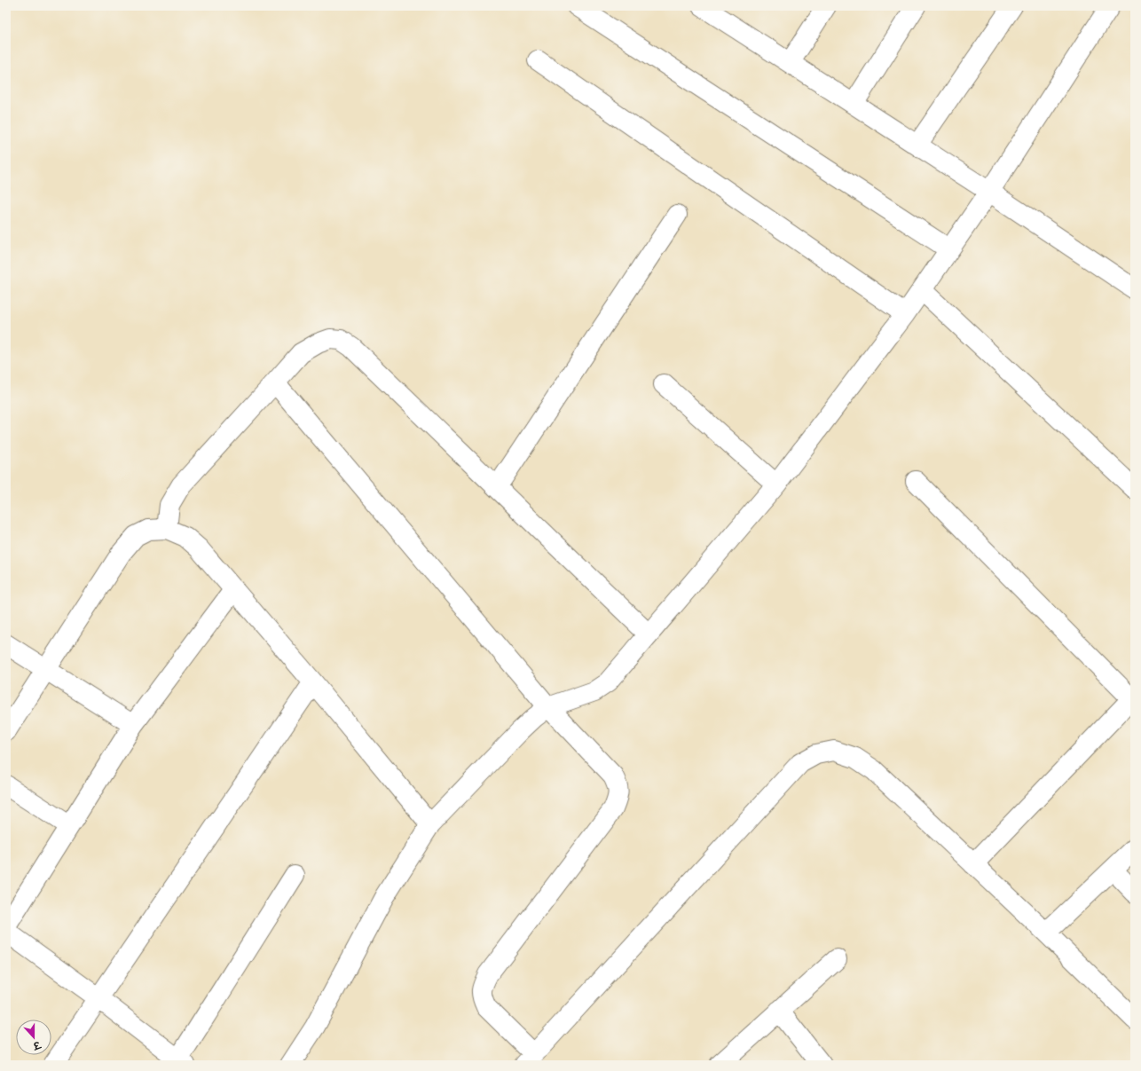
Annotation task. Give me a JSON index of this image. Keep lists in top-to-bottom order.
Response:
{
  "north": "bottom"
}
